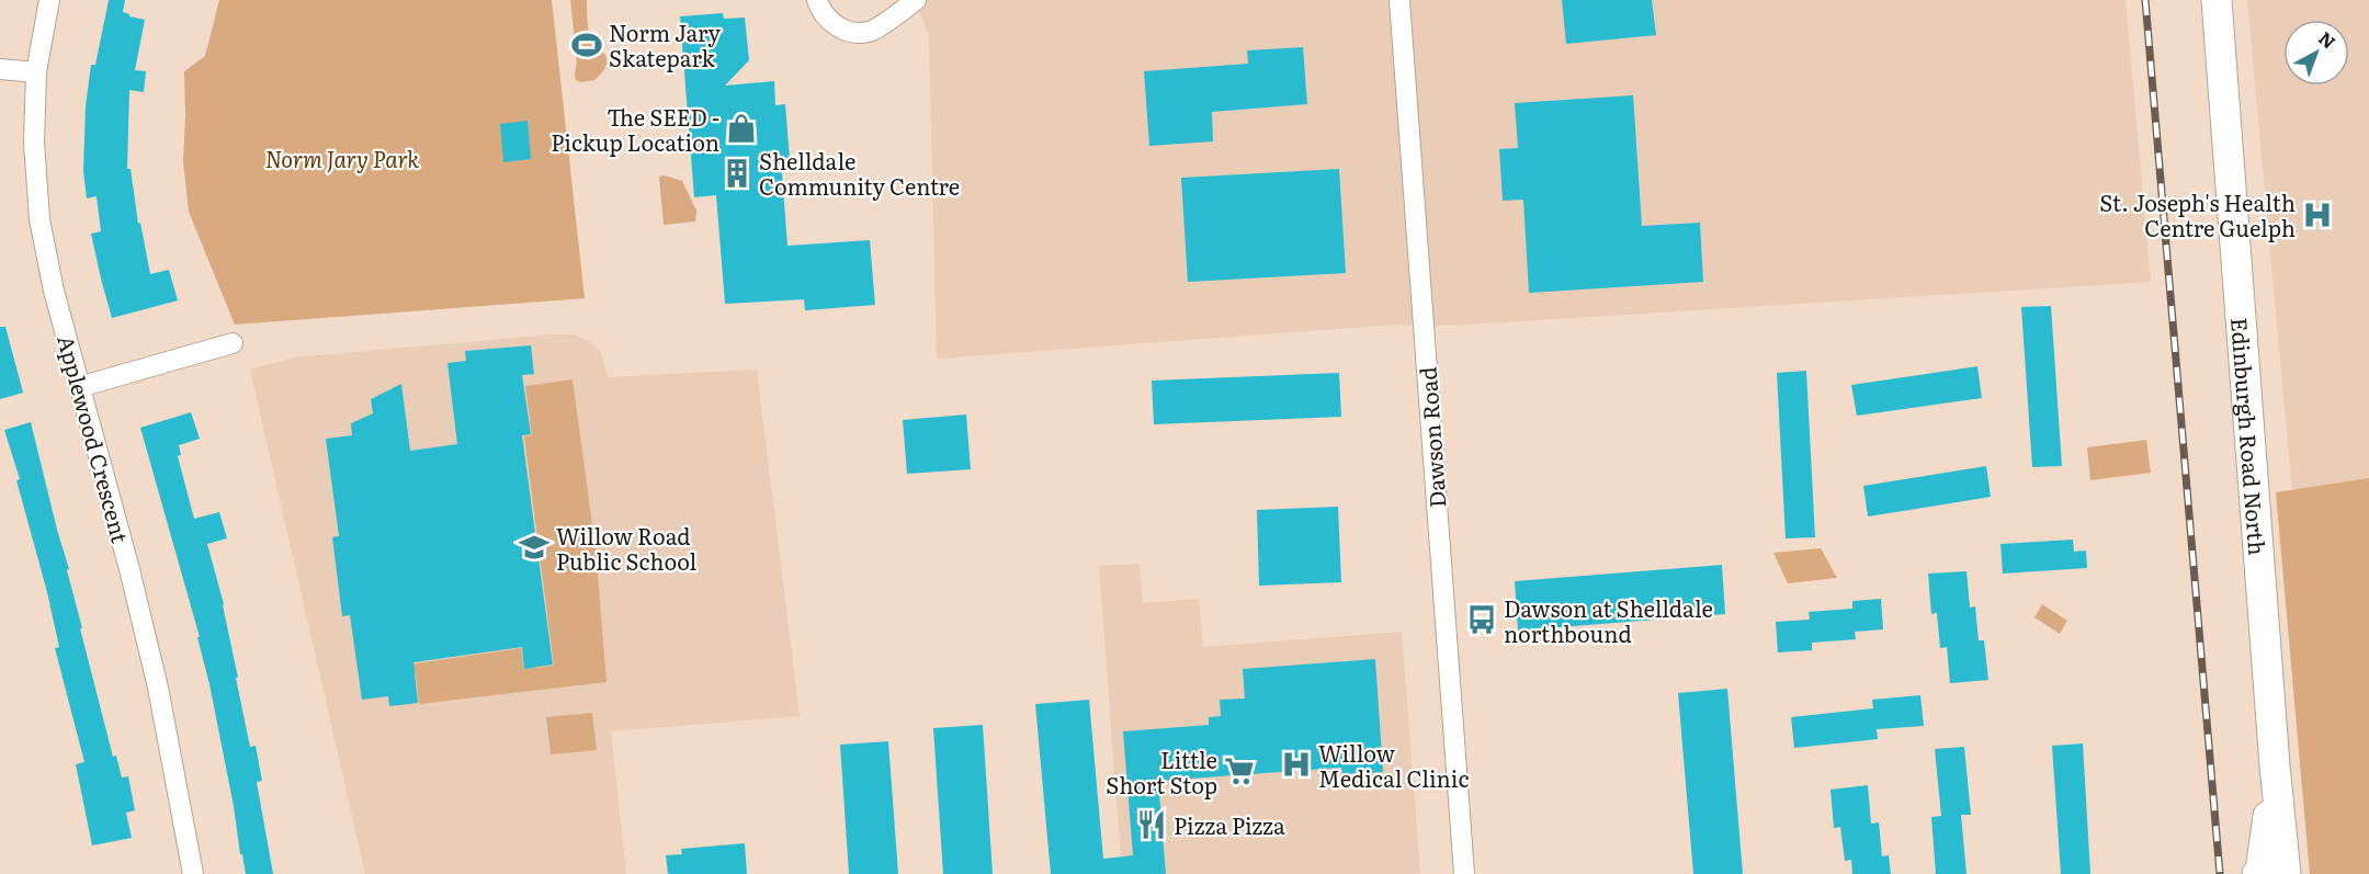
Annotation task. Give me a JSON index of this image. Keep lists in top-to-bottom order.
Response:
{
  "streets": {
    "main road": ["Edinburgh Road North"],
    "street": ["Dawson Road", "Applewood Crescent"]
  },
  "parks": ["Norm Jary Park"],
  "places": {
    "sports": ["Norm Jary Skatepark"],
    "shop": ["The SEED - Pickup Location"],
    "building": ["Shelldale Community Centre"],
    "hospital": ["St. Joseph's Health Centre Guelph", "Willow Medical Clinic"],
    "school or university": ["Willow Road Public School"],
    "bus stop": ["Dawson at Shelldale northbound"],
    "supermarket": ["Little Short Stop"],
    "restaurant": ["Pizza Pizza"]
  },
  "north": "top right"
}
